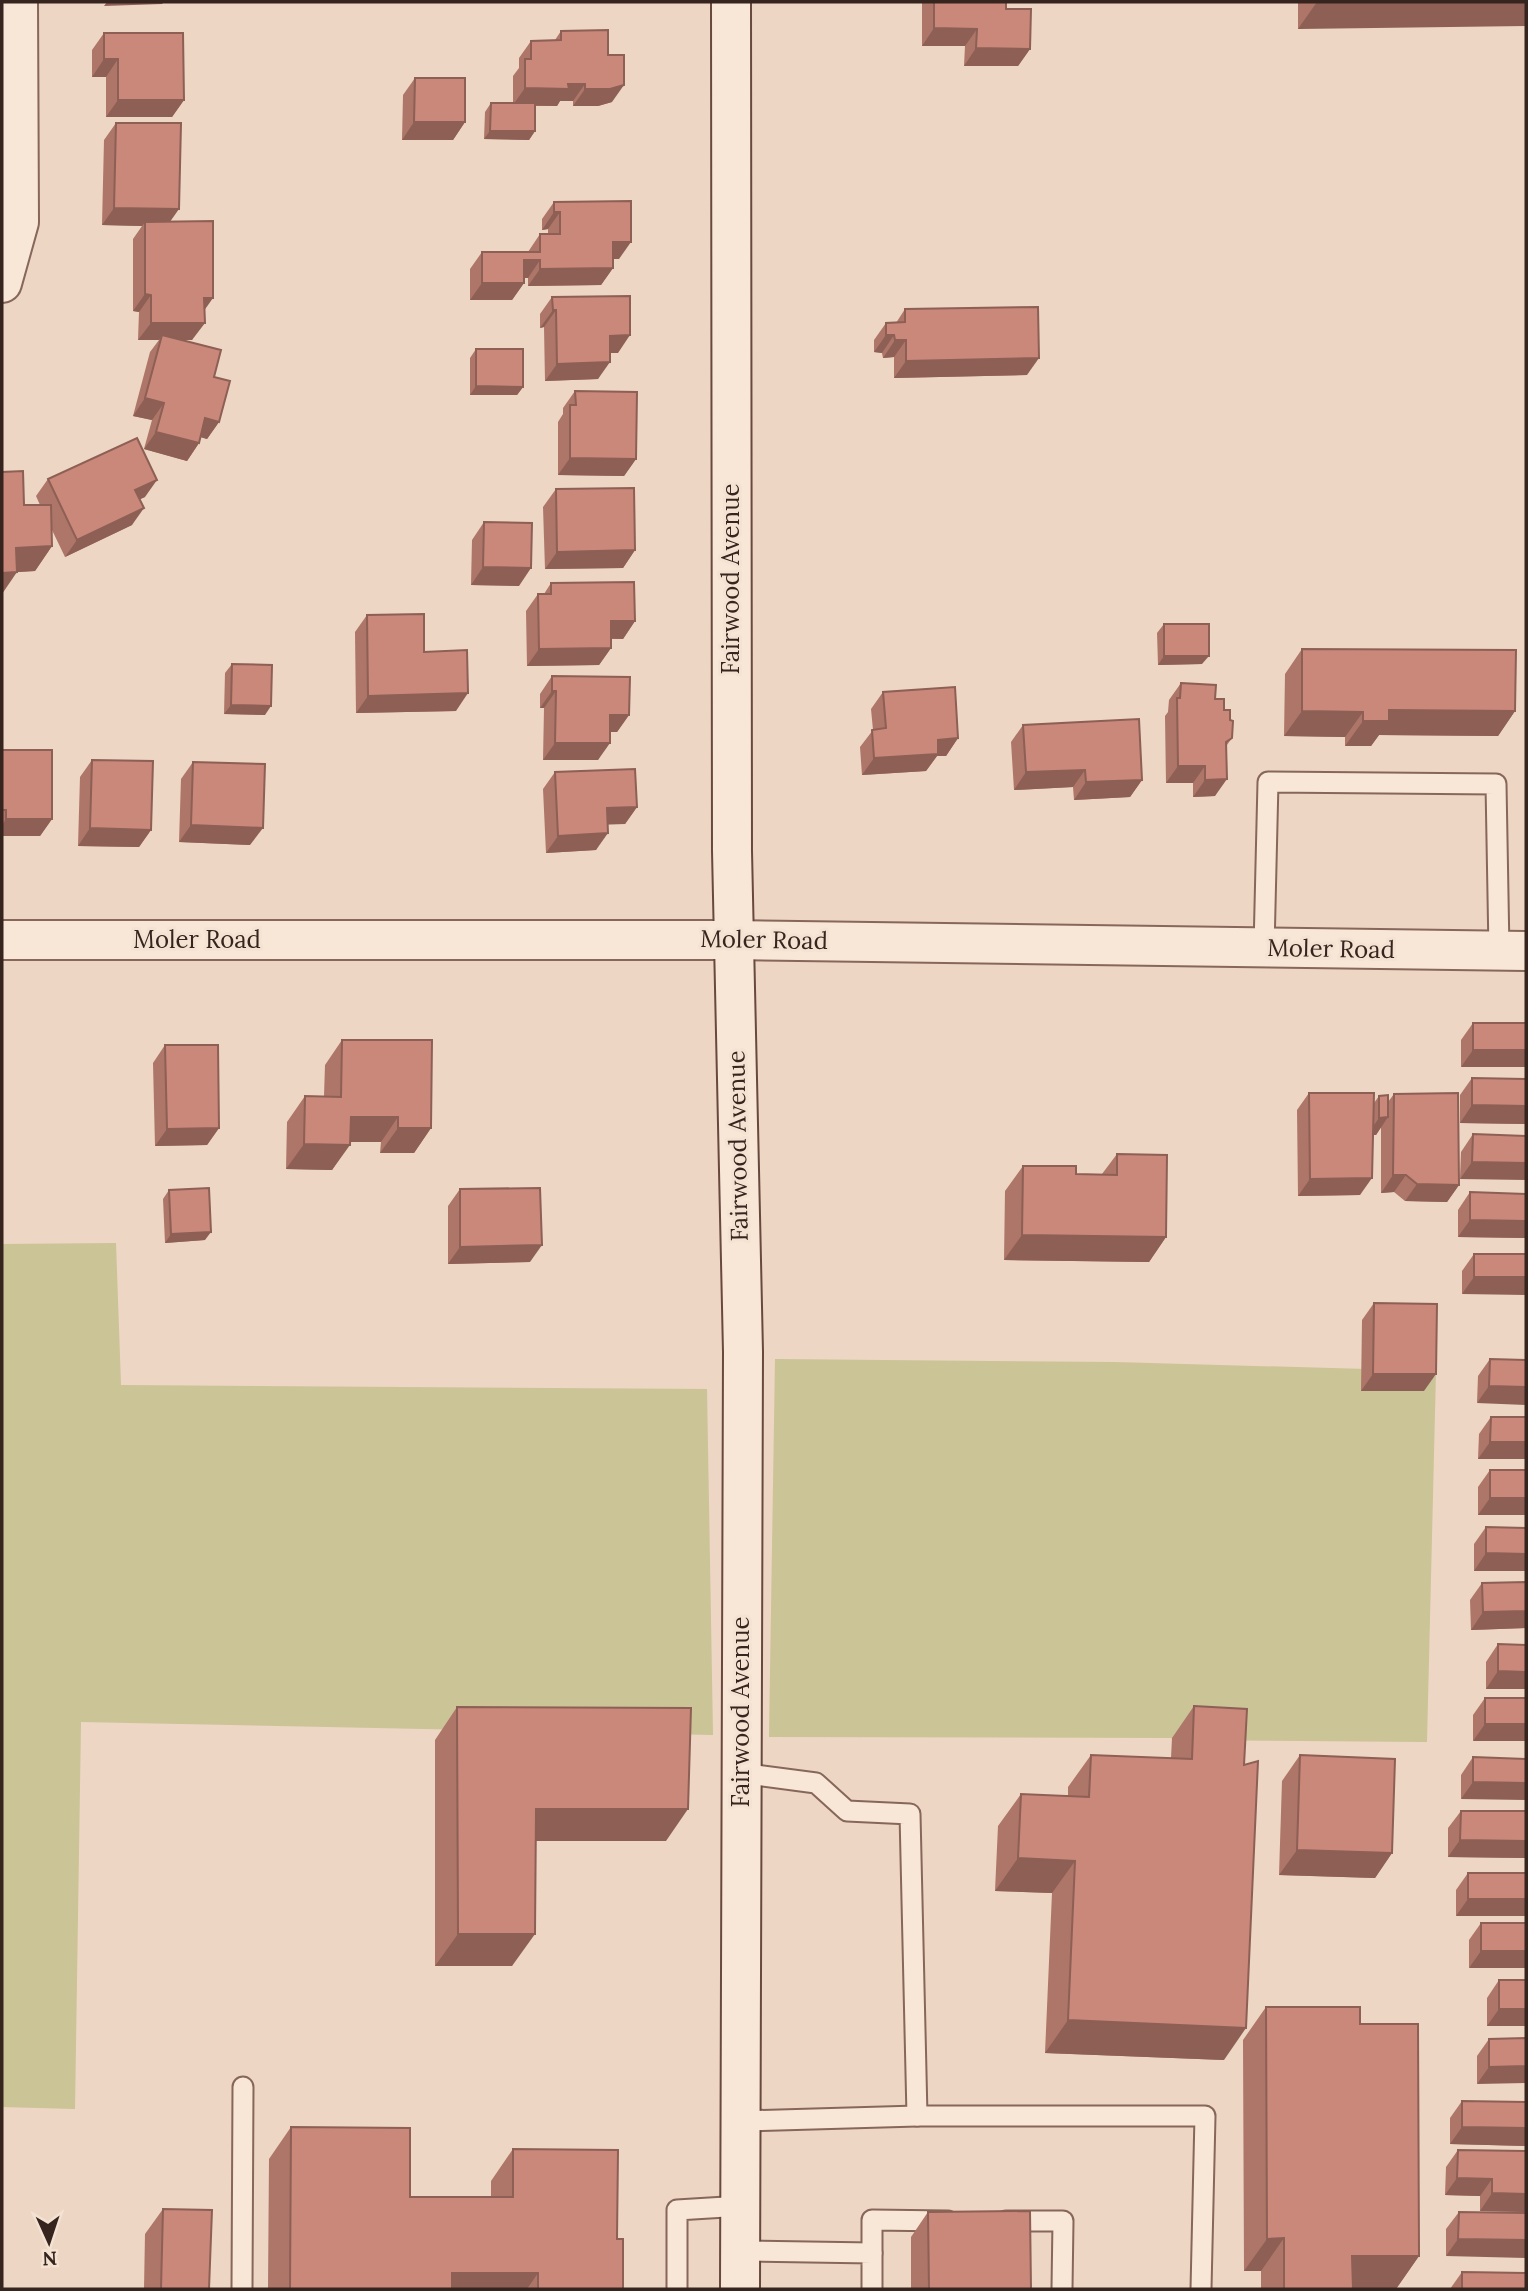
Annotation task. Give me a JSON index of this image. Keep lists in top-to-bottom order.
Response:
{
  "streets": {
    "street": ["Fairwood Avenue", "Moler Road"]
  },
  "crossings": [
    ["Fairwood Avenue", "Moler Road"]
  ],
  "north": "bottom"
}
